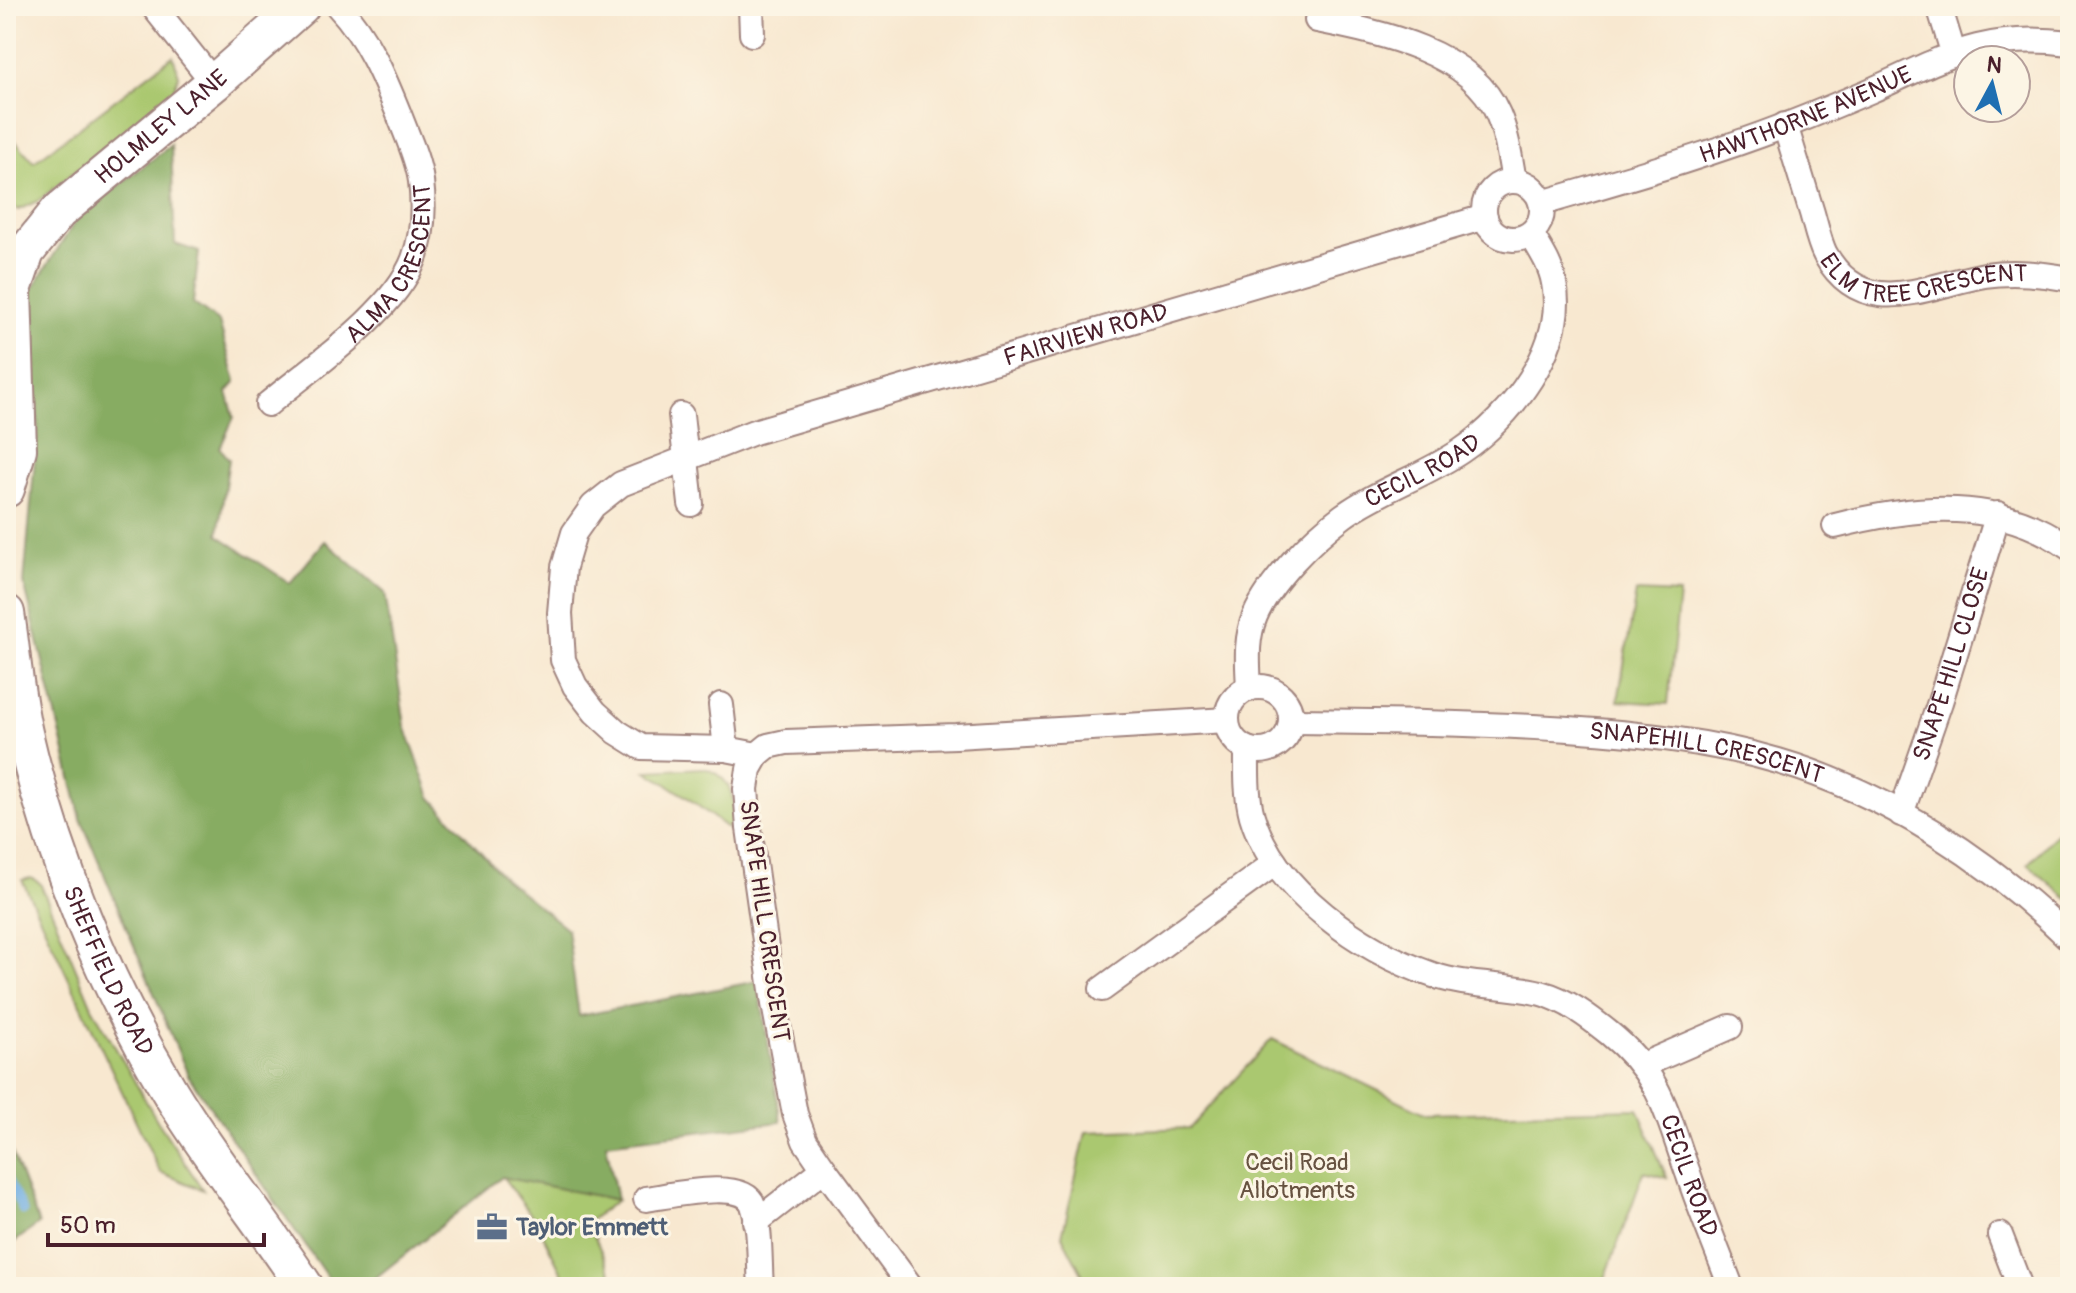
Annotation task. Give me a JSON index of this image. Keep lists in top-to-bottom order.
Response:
{
  "streets": {
    "main road": ["HOLMLEY LANE", "SHEFFIELD ROAD"],
    "street": [
      "HAWTHORNE AVENUE",
      "ALMA CRESCENT",
      "ELM TREE CRESCENT",
      "FAIRVIEW ROAD",
      "CECIL ROAD",
      "SNAPE HILL CLOSE",
      "SNAPEHILL CRESCENT",
      "SNAPE HILL CRESCENT"
    ]
  },
  "crossings": [
    ["HAWTHORNE AVENUE", "ELM TREE CRESCENT"],
    ["HAWTHORNE AVENUE", "FAIRVIEW ROAD"],
    ["HAWTHORNE AVENUE", "CECIL ROAD"],
    ["FAIRVIEW ROAD", "CECIL ROAD"],
    ["FAIRVIEW ROAD", "SNAPE HILL CRESCENT"],
    ["CECIL ROAD", "SNAPEHILL CRESCENT"],
    ["SNAPE HILL CLOSE", "SNAPEHILL CRESCENT"]
  ],
  "parks": ["Cecil Road Allotments"],
  "places": {
    "office": ["Taylor Emmett"]
  },
  "scale_bar": "50 m",
  "north": "top"
}
